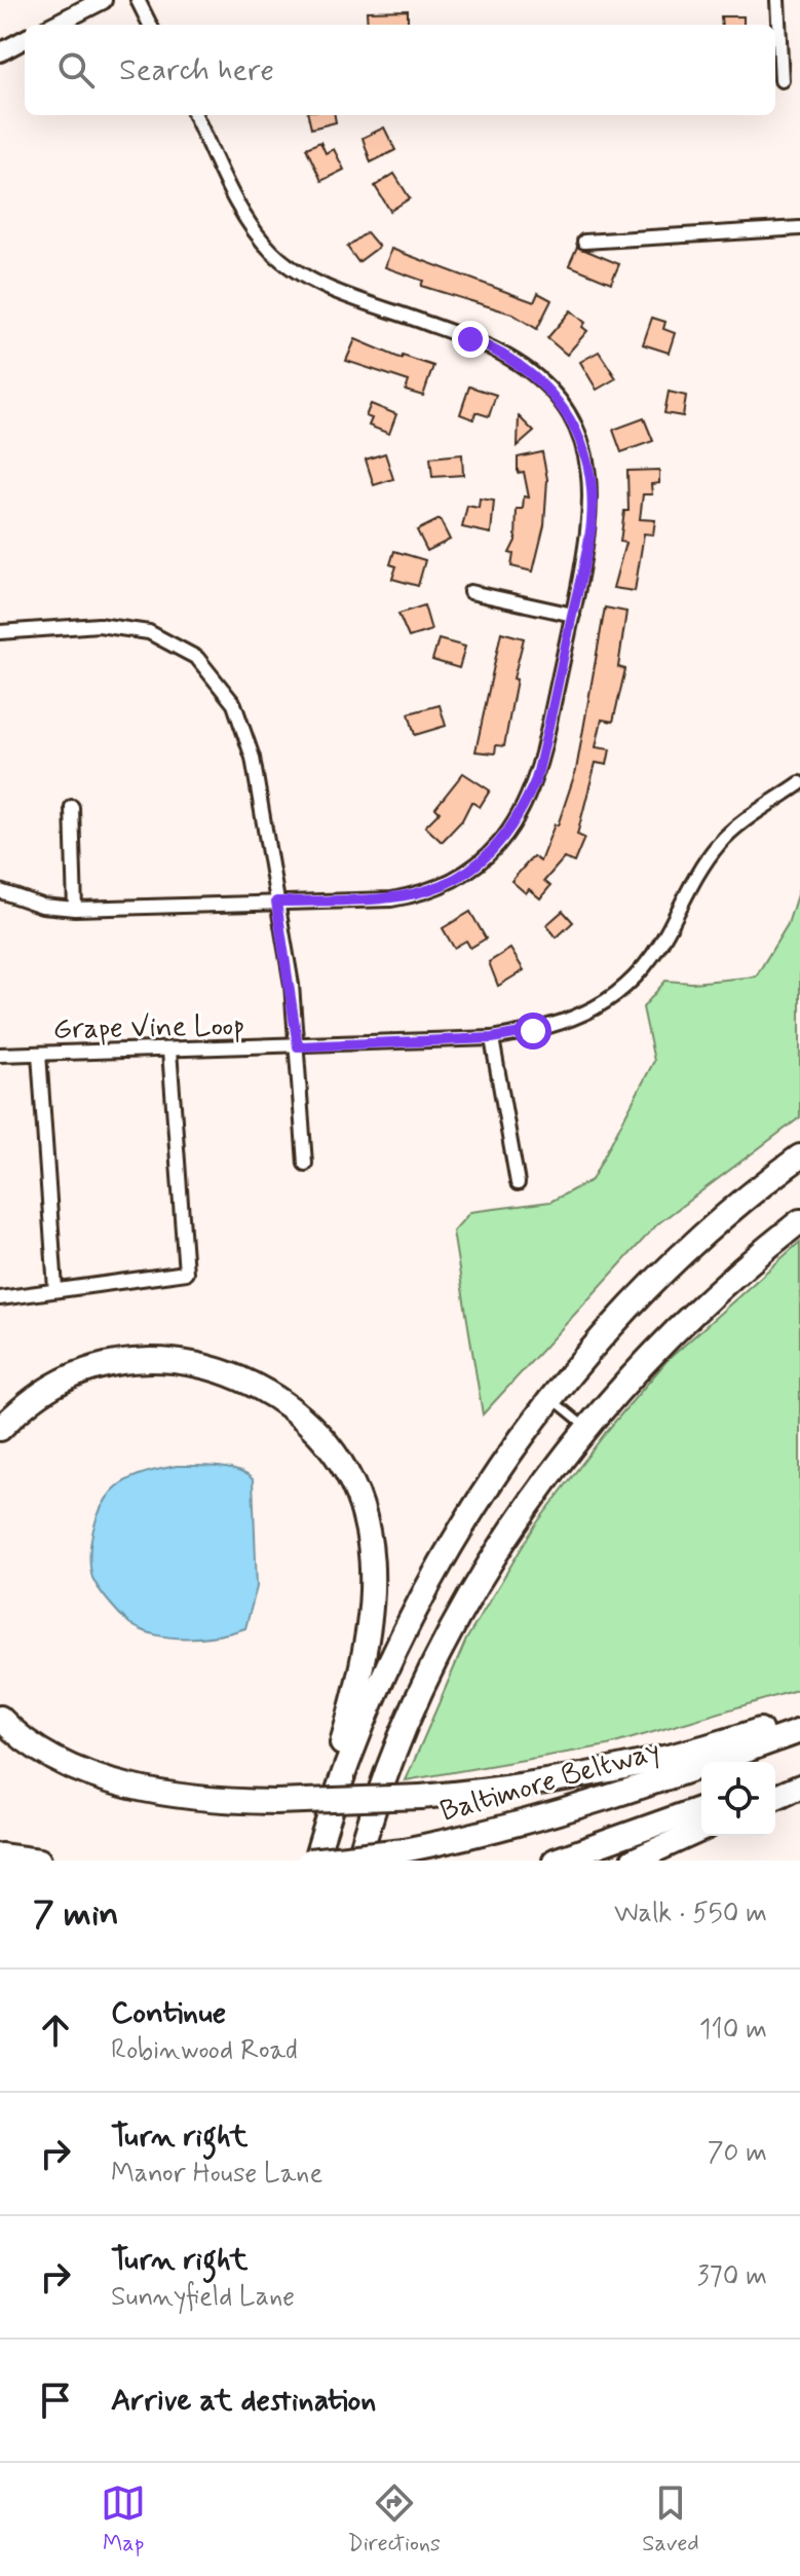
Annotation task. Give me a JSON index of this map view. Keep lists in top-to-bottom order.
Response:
{
  "streets": {
    "highway": ["Baltimore Beltway"],
    "street": ["Grape Vine Loop"]
  },
  "page": {
    "search": "Search here",
    "heading": ["7 min", "Walk · 550 m"],
    "list": [
      ["Continue", "Robinwood Road", "110 m"],
      ["Turn right", "Manor House Lane", "70 m"],
      ["Turn right", "Sunnyfield Lane", "370 m"],
      "Arrive at destination"
    ],
    "nav": ["Map", "Directions", "Saved"]
  }
}
